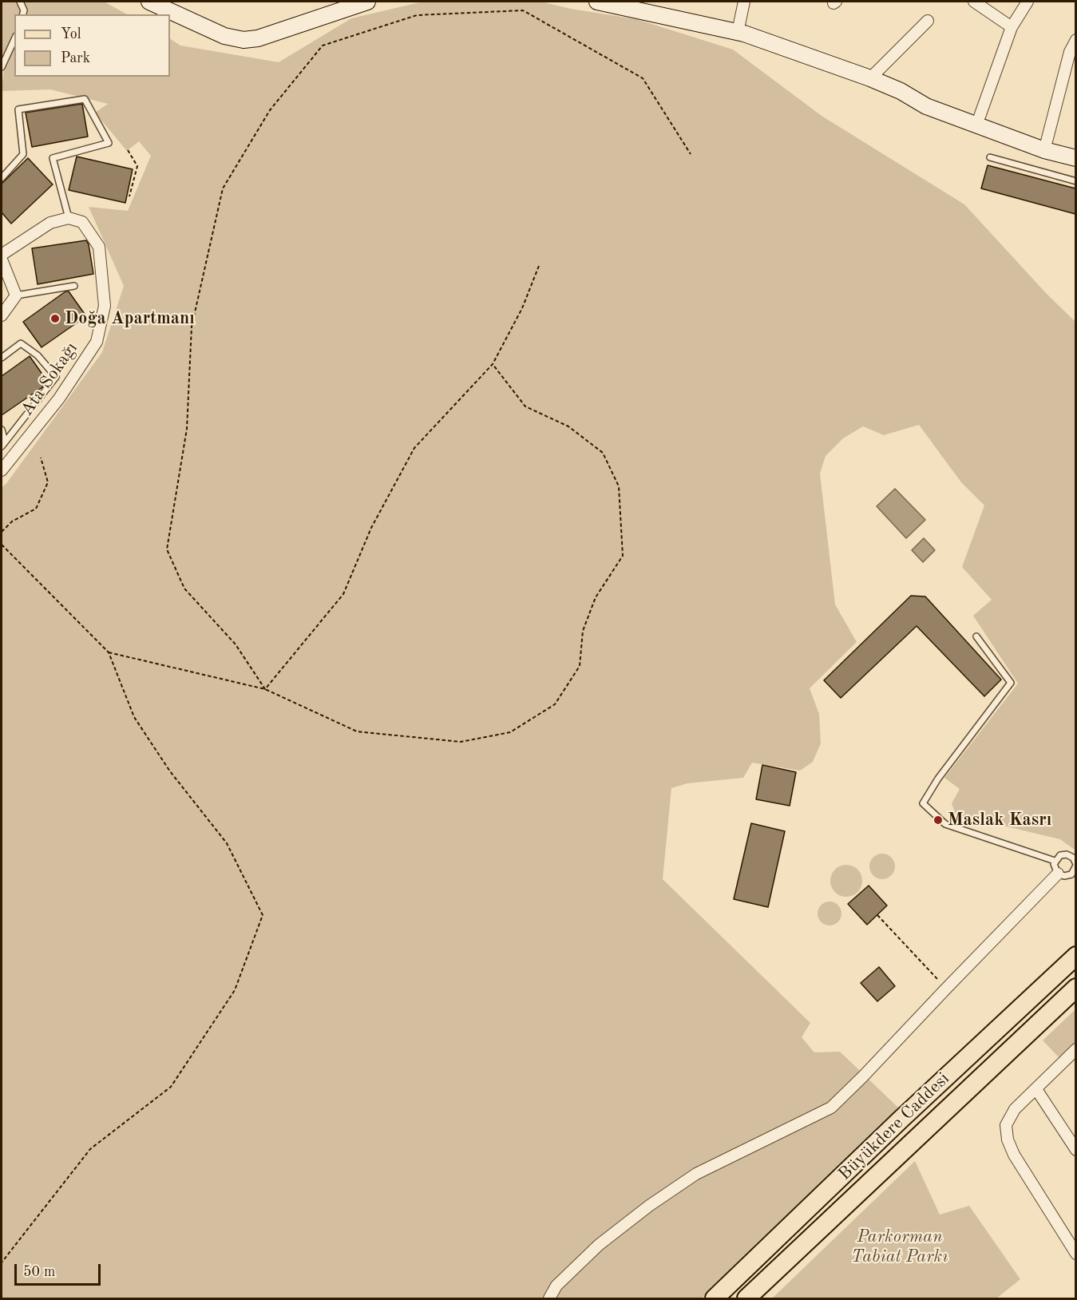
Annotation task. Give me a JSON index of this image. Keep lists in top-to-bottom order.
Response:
{
  "streets": {
    "main road": ["Büyükdere Caddesi"],
    "street": ["Ata Sokağı"]
  },
  "parks": ["Parkorman Tabiat Parkı"],
  "places": ["Doğa Apartmanı", "Maslak Kasrı"],
  "legend": ["Yol", "Park"],
  "scale_bar": "50 m"
}
